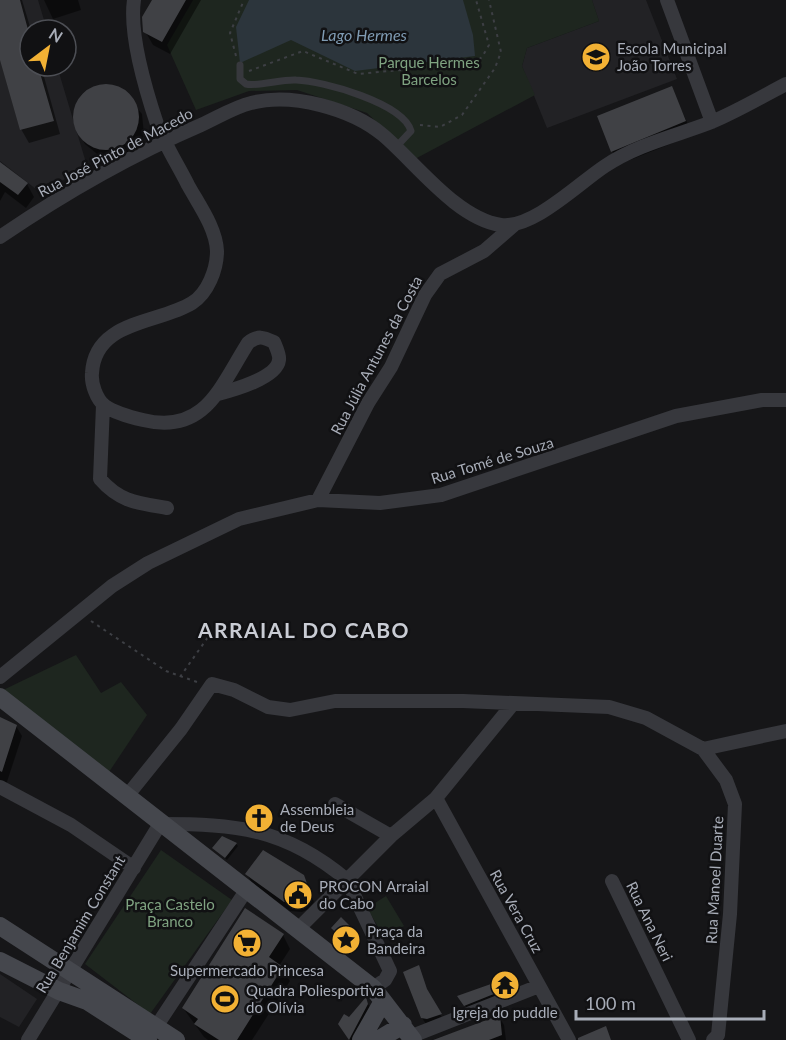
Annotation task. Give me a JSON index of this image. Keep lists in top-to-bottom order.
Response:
{
  "streets": {
    "street": [
      "Rua José Pinto de Macedo",
      "Rua Júlia Antunes da Costa",
      "Rua Tomé de Souza",
      "Rua Manoel Duarte",
      "Rua Vera Cruz",
      "Rua Ana Neri",
      "Rua Benjamim Constant"
    ]
  },
  "crossings": [
    ["Rua José Pinto de Macedo", "Rua Júlia Antunes da Costa"],
    ["Rua Júlia Antunes da Costa", "Rua Tomé de Souza"]
  ],
  "districts": ["ARRAIAL DO CABO"],
  "water": ["Lago Hermes"],
  "parks": ["Parque Hermes Barcelos", "Praça Castelo Branco"],
  "places": {
    "school or university": ["Escola Municipal João Torres"],
    "church": ["Assembleia de Deus"],
    "public building": ["PROCON Arraial do Cabo"],
    "place": ["Praça da Bandeira"],
    "supermarket": ["Supermercado Princesa"],
    "temple": ["Igreja do puddle"],
    "sports": ["Quadra Poliesportiva do Olívia"]
  },
  "scale_bar": "100 m",
  "north": "top right"
}
